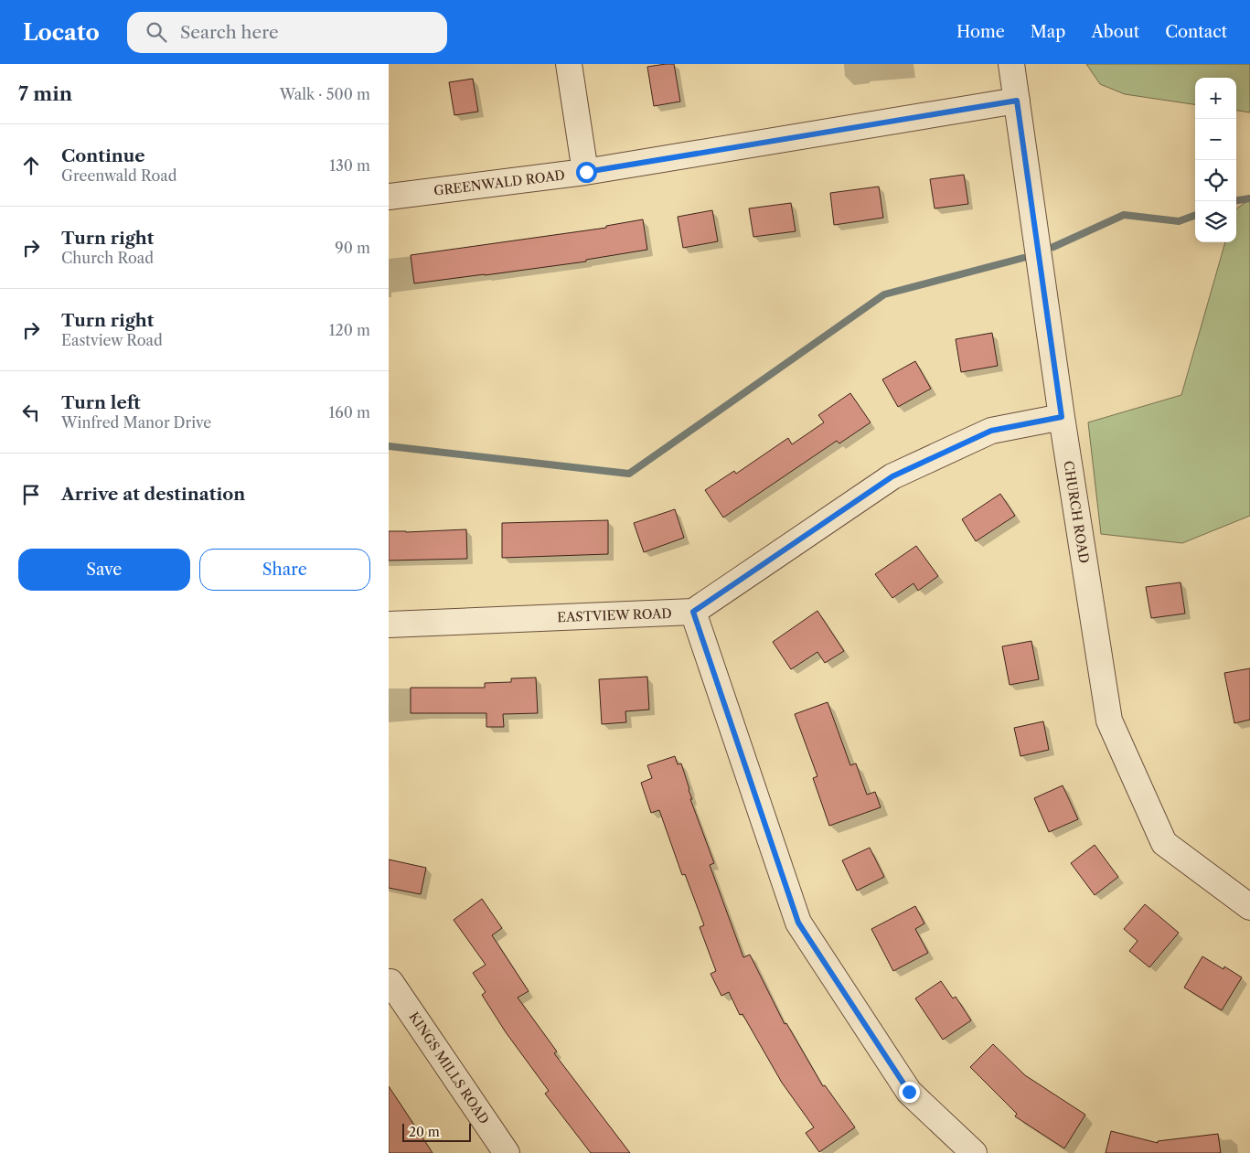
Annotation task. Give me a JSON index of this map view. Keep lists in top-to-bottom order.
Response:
{
  "streets": {
    "street": [
      "GREENWALD ROAD",
      "CHURCH ROAD",
      "EASTVIEW ROAD",
      "KINGS MILLS ROAD"
    ]
  },
  "crossings": [
    ["GREENWALD ROAD", "CHURCH ROAD"]
  ],
  "scale_bar": "20 m",
  "page": {
    "header": "Locato",
    "search": "Search here",
    "nav": [
      "Home",
      "Map",
      "About",
      "Contact"
    ],
    "heading": ["7 min", "Walk · 500 m"],
    "map_buttons": ["+", "−"],
    "list": [
      ["Continue", "Greenwald Road", "130 m"],
      ["Turn right", "Church Road", "90 m"],
      ["Turn right", "Eastview Road", "120 m"],
      ["Turn left", "Winfred Manor Drive", "160 m"],
      "Arrive at destination"
    ],
    "buttons": ["Save", "Share"],
    "scale": "20 m"
  }
}
